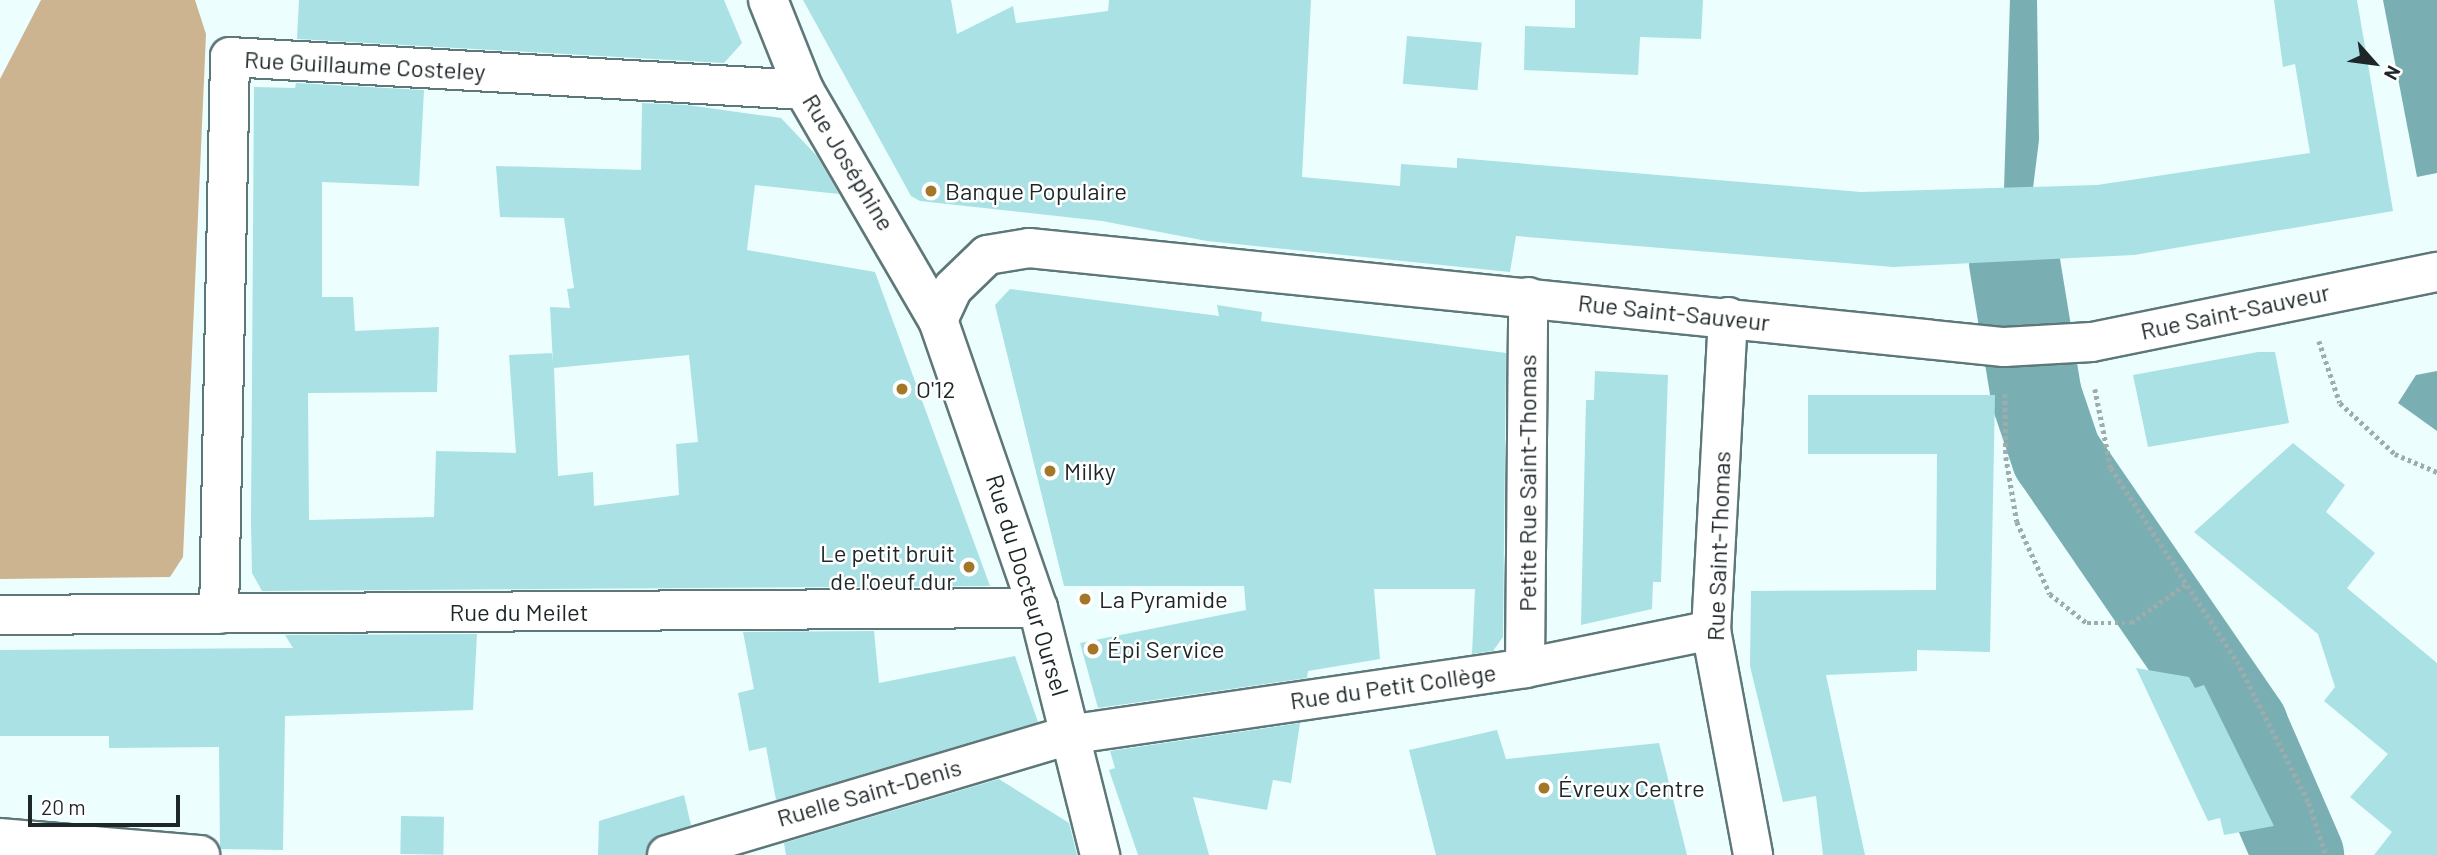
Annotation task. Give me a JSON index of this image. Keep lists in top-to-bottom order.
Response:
{
  "streets": {
    "street": [
      "Rue Guillaume Costeley",
      "Rue Joséphine",
      "Rue Saint-Sauveur",
      "Petite Rue Saint-Thomas",
      "Rue Saint-Thomas",
      "Rue du Docteur Oursel",
      "Rue du Meilet",
      "Rue du Petit Collège",
      "Ruelle Saint-Denis"
    ]
  },
  "crossings": [
    ["Rue Guillaume Costeley", "Rue Joséphine"],
    ["Rue Guillaume Costeley", "Rue du Meilet"],
    ["Rue Joséphine", "Rue Saint-Sauveur"],
    ["Rue Joséphine", "Rue du Docteur Oursel"],
    ["Rue Saint-Sauveur", "Petite Rue Saint-Thomas"],
    ["Rue Saint-Sauveur", "Rue Saint-Thomas"],
    ["Rue Saint-Sauveur", "Rue du Docteur Oursel"],
    ["Petite Rue Saint-Thomas", "Rue du Petit Collège"],
    ["Rue Saint-Thomas", "Rue du Petit Collège"],
    ["Rue du Docteur Oursel", "Rue du Meilet"],
    ["Rue du Docteur Oursel", "Rue du Petit Collège"],
    ["Rue du Docteur Oursel", "Ruelle Saint-Denis"],
    ["Rue du Petit Collège", "Ruelle Saint-Denis"]
  ],
  "places": [
    "Banque Populaire",
    "O'12",
    "Milky",
    "Le petit bruit de l'oeuf dur",
    "La Pyramide",
    "Épi Service",
    "Évreux Centre"
  ],
  "scale_bar": "20 m",
  "north": "bottom right"
}
